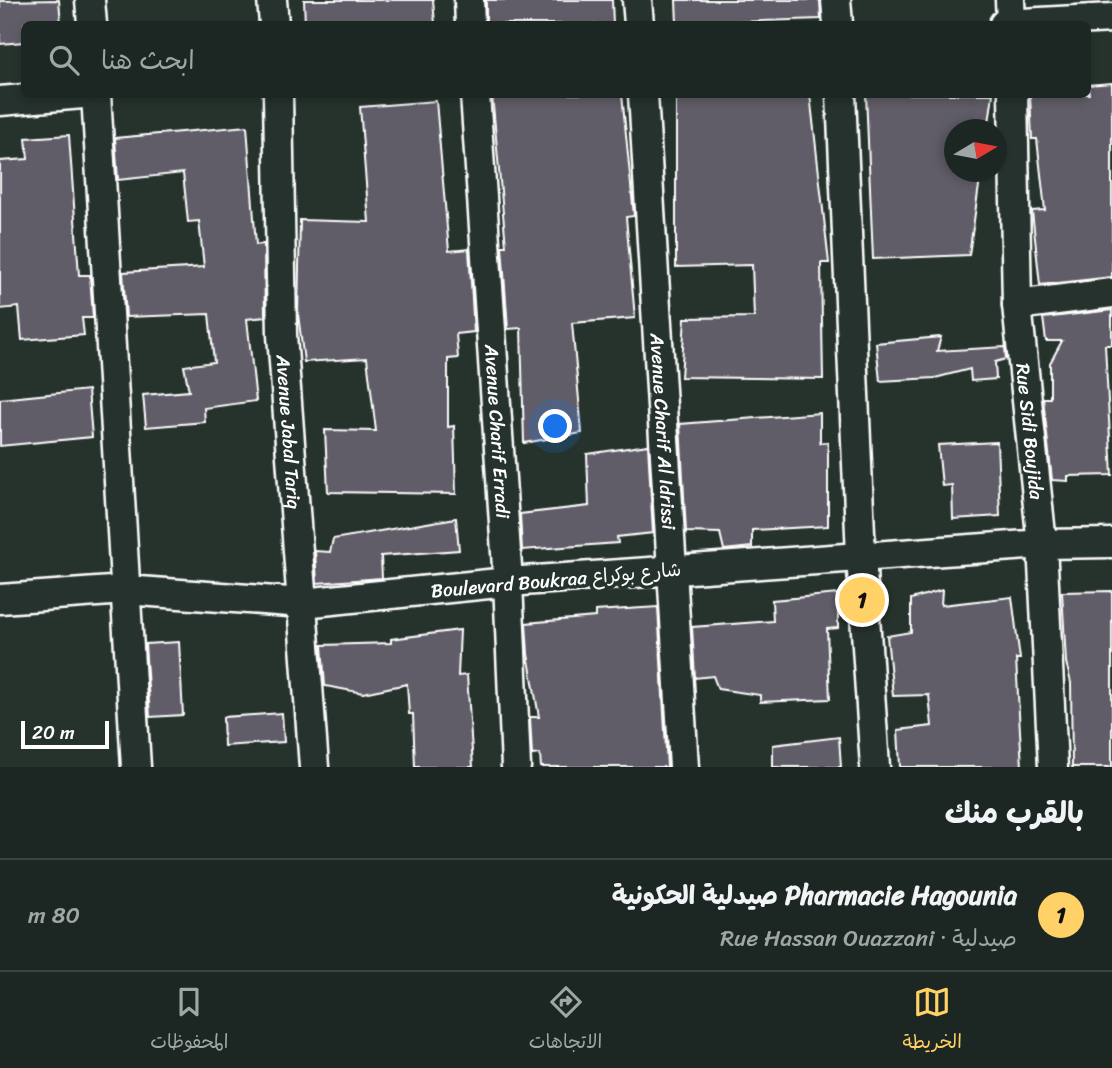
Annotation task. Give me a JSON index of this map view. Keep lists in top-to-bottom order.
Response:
{
  "streets": {
    "street": [
      "Avenue Jabal Tariq",
      "Avenue Charif Erradi",
      "Avenue Charif Al Idrissi",
      "Rue Sidi Boujida",
      "Boulevard Boukraa شارع بوكراع"
    ]
  },
  "crossings": [
    ["Avenue Jabal Tariq", "Boulevard Boukraa شارع بوكراع"],
    ["Avenue Charif Erradi", "Boulevard Boukraa شارع بوكراع"],
    ["Avenue Charif Al Idrissi", "Boulevard Boukraa شارع بوكراع"],
    ["Rue Sidi Boujida", "Boulevard Boukraa شارع بوكراع"]
  ],
  "scale_bar": "20 m",
  "north": "right",
  "page": {
    "search": "ابحث هنا",
    "pins": "1",
    "scale": "20 m",
    "heading": "بالقرب منك",
    "list": [
      {
        "mark": "1",
        "name": "Pharmacie Hagounia صيدلية الحكونية",
        "note": "صيدلية · Rue Hassan Ouazzani",
        "value": "80 m"
      }
    ],
    "nav": ["الخريطة", "الاتجاهات", "المحفوظات"]
  }
}
